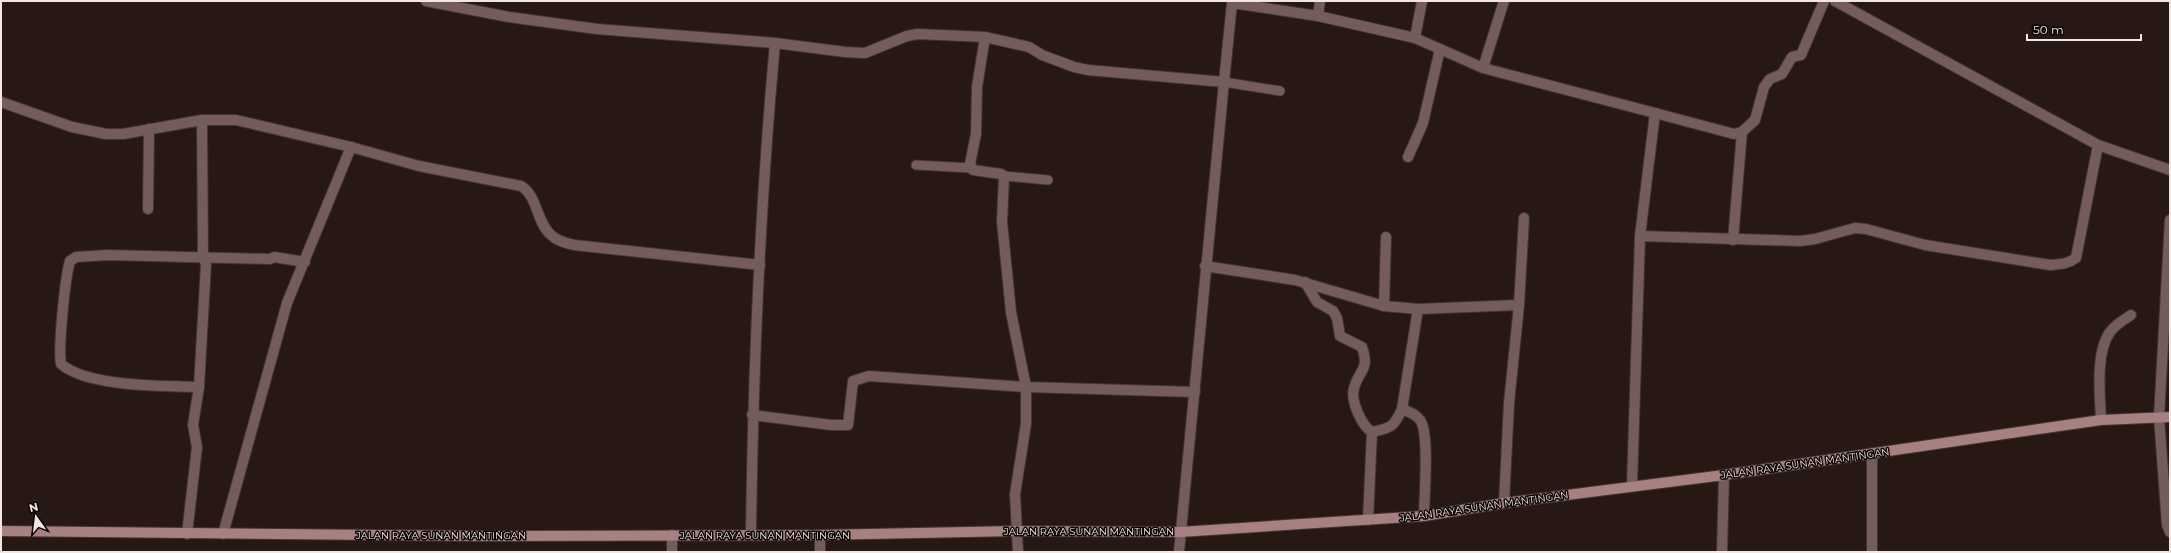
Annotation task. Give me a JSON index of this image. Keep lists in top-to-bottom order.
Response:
{
  "streets": {
    "street": ["JALAN RAYA SUNAN MANTINGAN"]
  },
  "scale_bar": "50 m",
  "north": "top"
}
